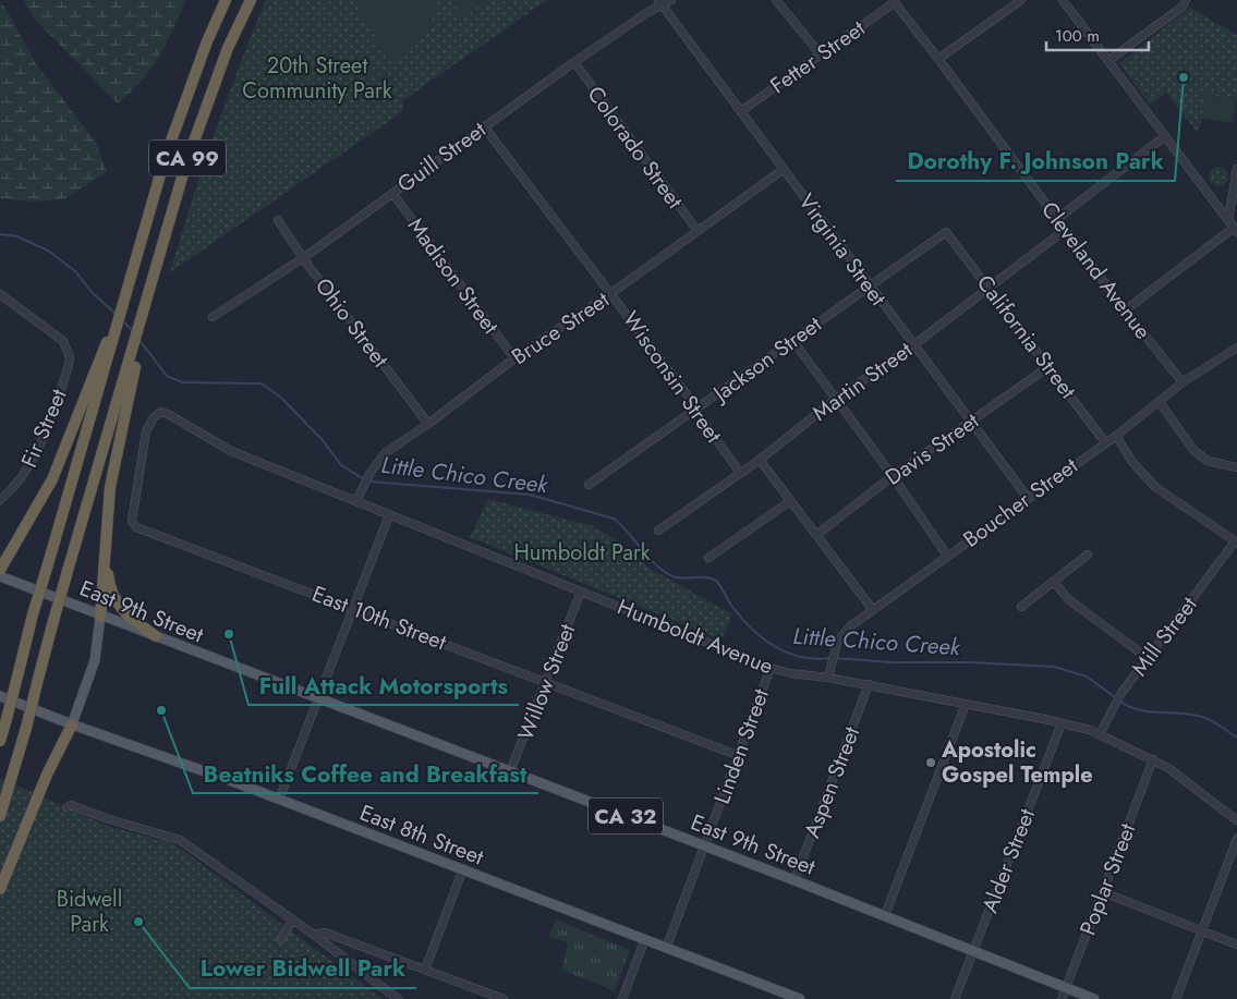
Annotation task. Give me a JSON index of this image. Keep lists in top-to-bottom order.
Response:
{
  "streets": {
    "highway": ["CA 99"],
    "main road": ["East 9th Street", "CA 32", "East 8th Street"],
    "street": [
      "Fetter Street",
      "Colorado Street",
      "Guill Street",
      "Virginia Street",
      "Cleveland Avenue",
      "Madison Street",
      "Ohio Street",
      "Bruce Street",
      "California Street",
      "Jackson Street",
      "Wisconsin Street",
      "Martin Street",
      "Fir Street",
      "Davis Street",
      "Boucher Street",
      "East 10th Street",
      "Humboldt Avenue",
      "Mill Street",
      "Willow Street",
      "Linden Street",
      "Aspen Street",
      "Alder Street",
      "Poplar Street"
    ]
  },
  "crossings": [
    ["Fetter Street", "Virginia Street"],
    ["Fetter Street", "Cleveland Avenue"],
    ["Colorado Street", "Guill Street"],
    ["Colorado Street", "Bruce Street"],
    ["Guill Street", "Virginia Street"],
    ["Guill Street", "Madison Street"],
    ["Guill Street", "Ohio Street"],
    ["Guill Street", "Wisconsin Street"],
    ["Virginia Street", "Bruce Street"],
    ["Virginia Street", "Jackson Street"],
    ["Virginia Street", "Martin Street"],
    ["Virginia Street", "Davis Street"],
    ["Virginia Street", "Boucher Street"],
    ["Cleveland Avenue", "Martin Street"],
    ["Cleveland Avenue", "Boucher Street"],
    ["Madison Street", "Bruce Street"],
    ["Ohio Street", "Bruce Street"],
    ["Bruce Street", "Wisconsin Street"],
    ["Bruce Street", "Humboldt Avenue"],
    ["California Street", "Jackson Street"],
    ["California Street", "Martin Street"],
    ["California Street", "Davis Street"],
    ["California Street", "Boucher Street"],
    ["Jackson Street", "Wisconsin Street"],
    ["Wisconsin Street", "Martin Street"],
    ["Boucher Street", "Humboldt Avenue"],
    ["East 9th Street", "Willow Street"],
    ["East 9th Street", "Linden Street"],
    ["East 9th Street", "Aspen Street"],
    ["East 9th Street", "Alder Street"],
    ["East 9th Street", "Poplar Street"],
    ["East 10th Street", "Humboldt Avenue"],
    ["East 10th Street", "Willow Street"],
    ["East 10th Street", "Linden Street"],
    ["Humboldt Avenue", "Mill Street"],
    ["Humboldt Avenue", "Willow Street"],
    ["Humboldt Avenue", "Linden Street"],
    ["Humboldt Avenue", "Aspen Street"],
    ["Humboldt Avenue", "Alder Street"],
    ["Humboldt Avenue", "Poplar Street"],
    ["Linden Street", "East 8th Street"]
  ],
  "water": ["Little Chico Creek"],
  "parks": ["20th Street Community Park", "Humboldt Park", "Bidwell Park"],
  "places": [
    "Dorothy F. Johnson Park",
    "Full Attack Motorsports",
    "Beatniks Coffee and Breakfast",
    "Apostolic Gospel Temple",
    "Lower Bidwell Park"
  ],
  "scale_bar": "100 m"
}
